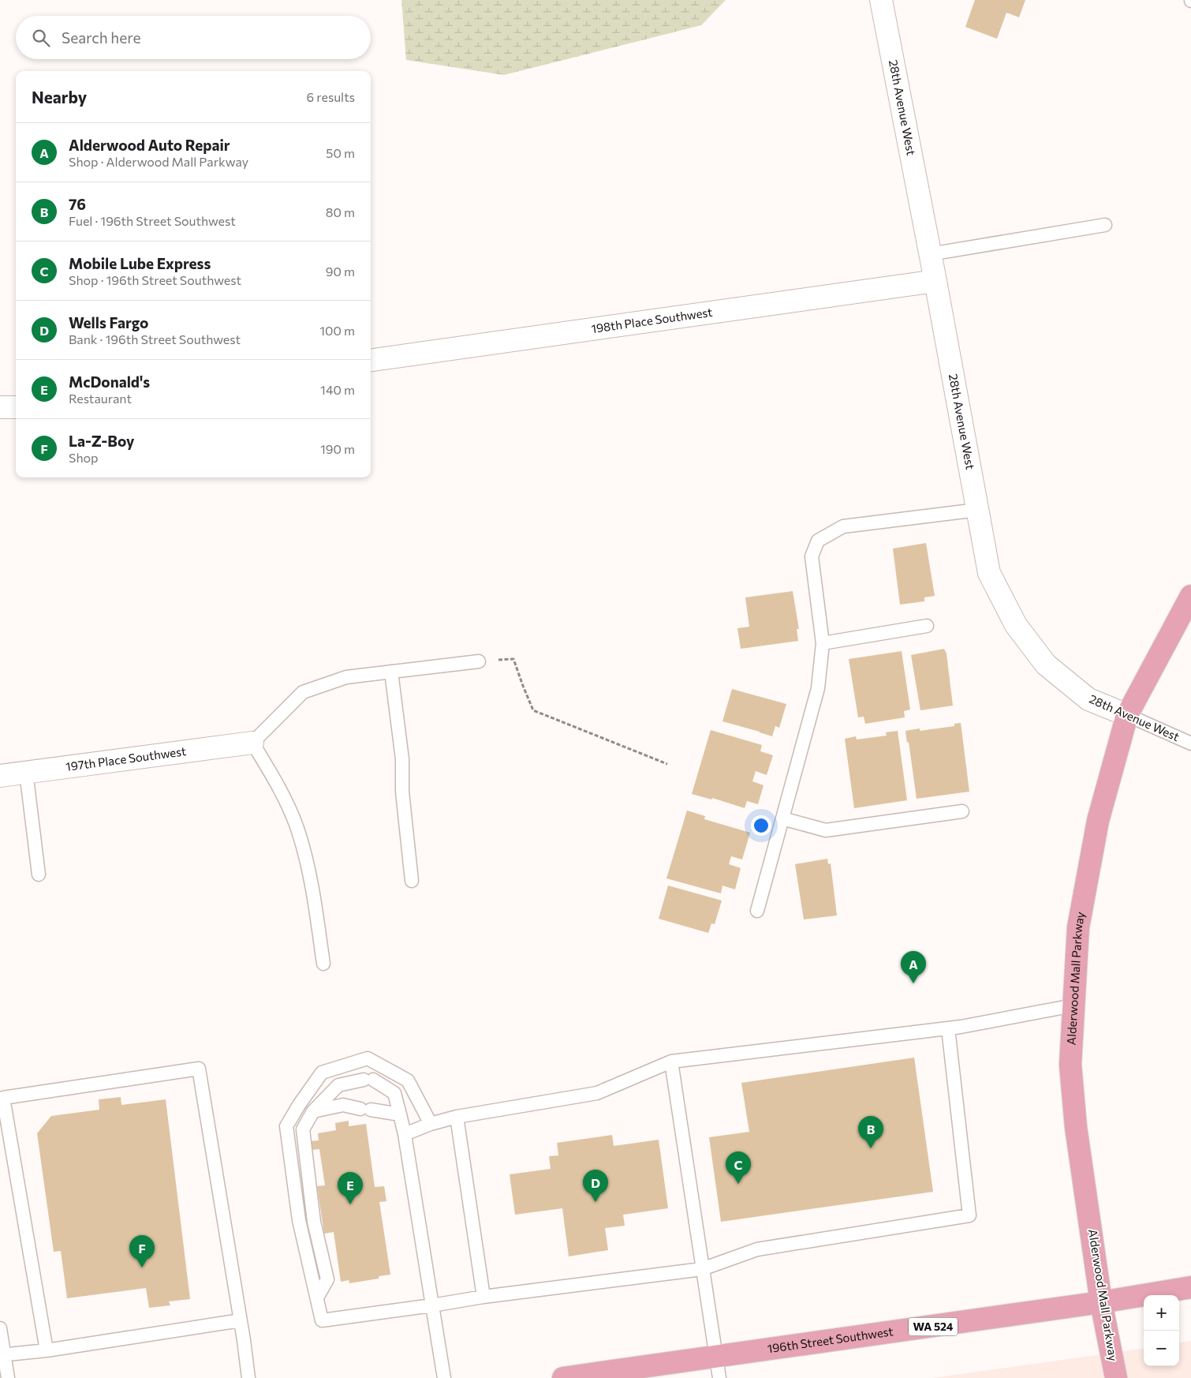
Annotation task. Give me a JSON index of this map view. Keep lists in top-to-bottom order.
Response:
{
  "streets": {
    "main road": ["Alderwood Mall Parkway", "WA 524", "196th Street Southwest"],
    "street": ["28th Avenue West", "198th Place Southwest", "197th Place Southwest"]
  },
  "crossings": [
    ["28th Avenue West", "198th Place Southwest"],
    ["28th Avenue West", "Alderwood Mall Parkway"],
    ["Alderwood Mall Parkway", "196th Street Southwest"]
  ],
  "page": {
    "search": "Search here",
    "heading": ["Nearby", "6 results"],
    "list": [
      {
        "mark": "A",
        "name": "Alderwood Auto Repair",
        "note": "Shop · Alderwood Mall Parkway",
        "value": "50 m"
      },
      {
        "mark": "B",
        "name": "76",
        "note": "Fuel · 196th Street Southwest",
        "value": "80 m"
      },
      {
        "mark": "C",
        "name": "Mobile Lube Express",
        "note": "Shop · 196th Street Southwest",
        "value": "90 m"
      },
      {
        "mark": "D",
        "name": "Wells Fargo",
        "note": "Bank · 196th Street Southwest",
        "value": "100 m"
      },
      {
        "mark": "E",
        "name": "McDonald's",
        "note": "Restaurant",
        "value": "140 m"
      },
      {
        "mark": "F",
        "name": "La-Z-Boy",
        "note": "Shop",
        "value": "190 m"
      }
    ],
    "pins": [
      "A",
      "B",
      "C",
      "D",
      "E",
      "F"
    ],
    "map_buttons": ["+", "−"]
  }
}
